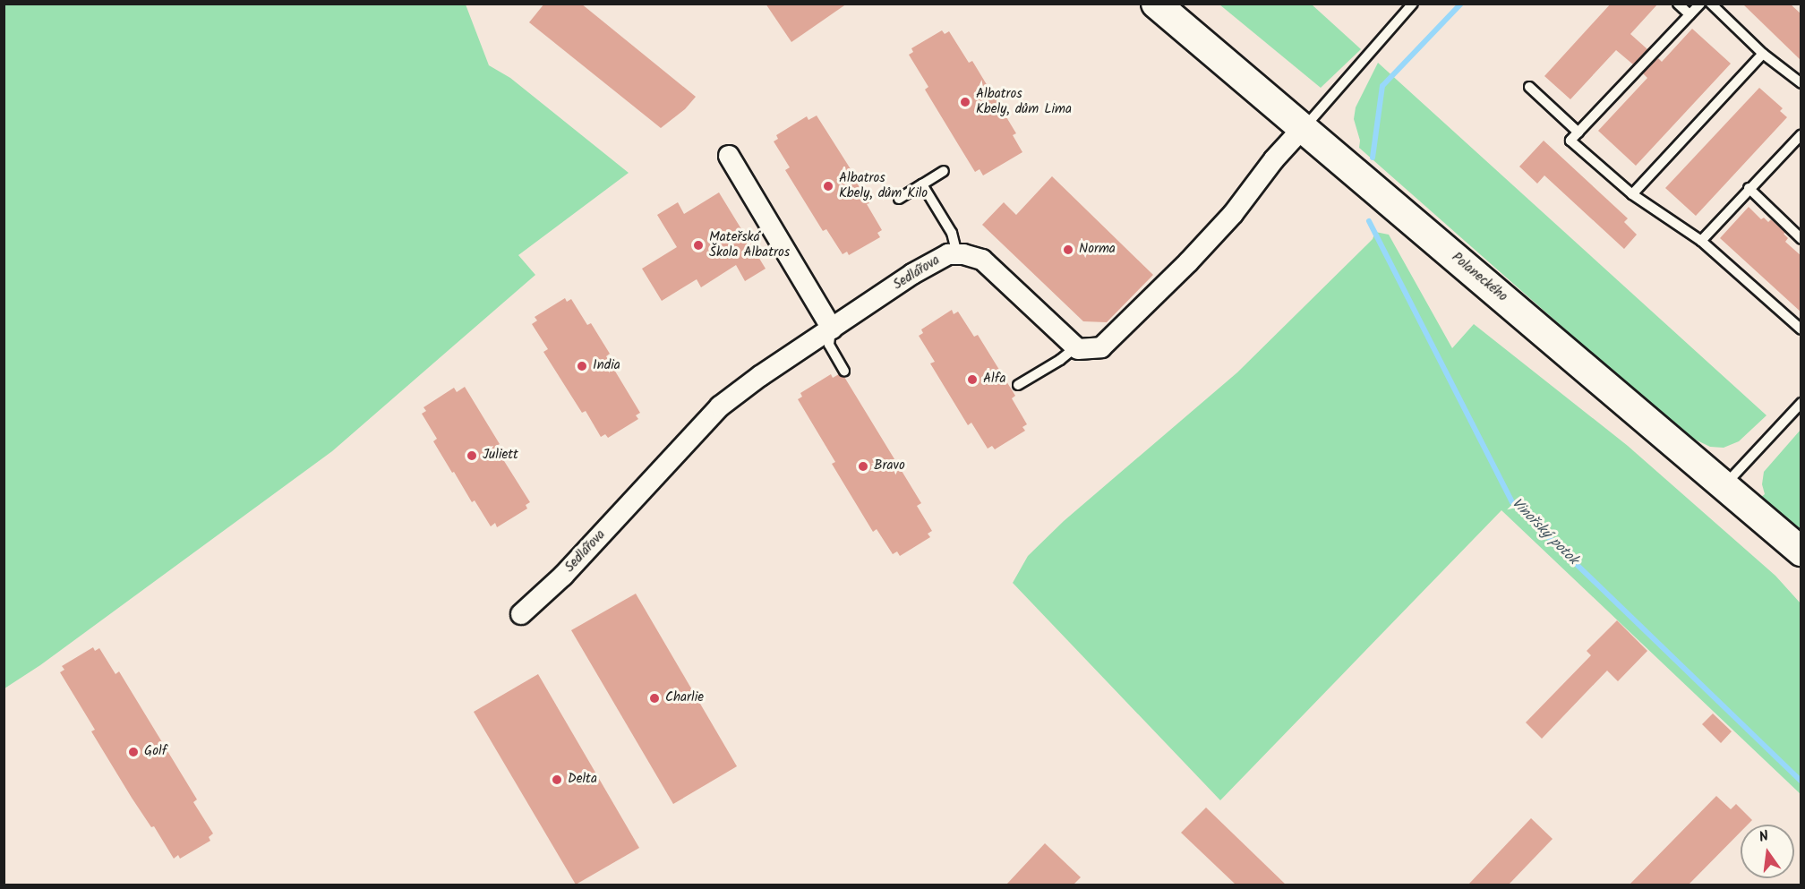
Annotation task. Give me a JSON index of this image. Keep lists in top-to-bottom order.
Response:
{
  "streets": {
    "street": ["Sedlářova", "Polaneckého"]
  },
  "water": ["Vinořský potok"],
  "places": [
    "Albatros Kbely, dům Lima",
    "Albatros Kbely, dům Kilo",
    "Mateřská Škola Albatros",
    "Norma",
    "India",
    "Alfa",
    "Juliett",
    "Bravo",
    "Charlie",
    "Golf",
    "Delta"
  ],
  "north": "top"
}
